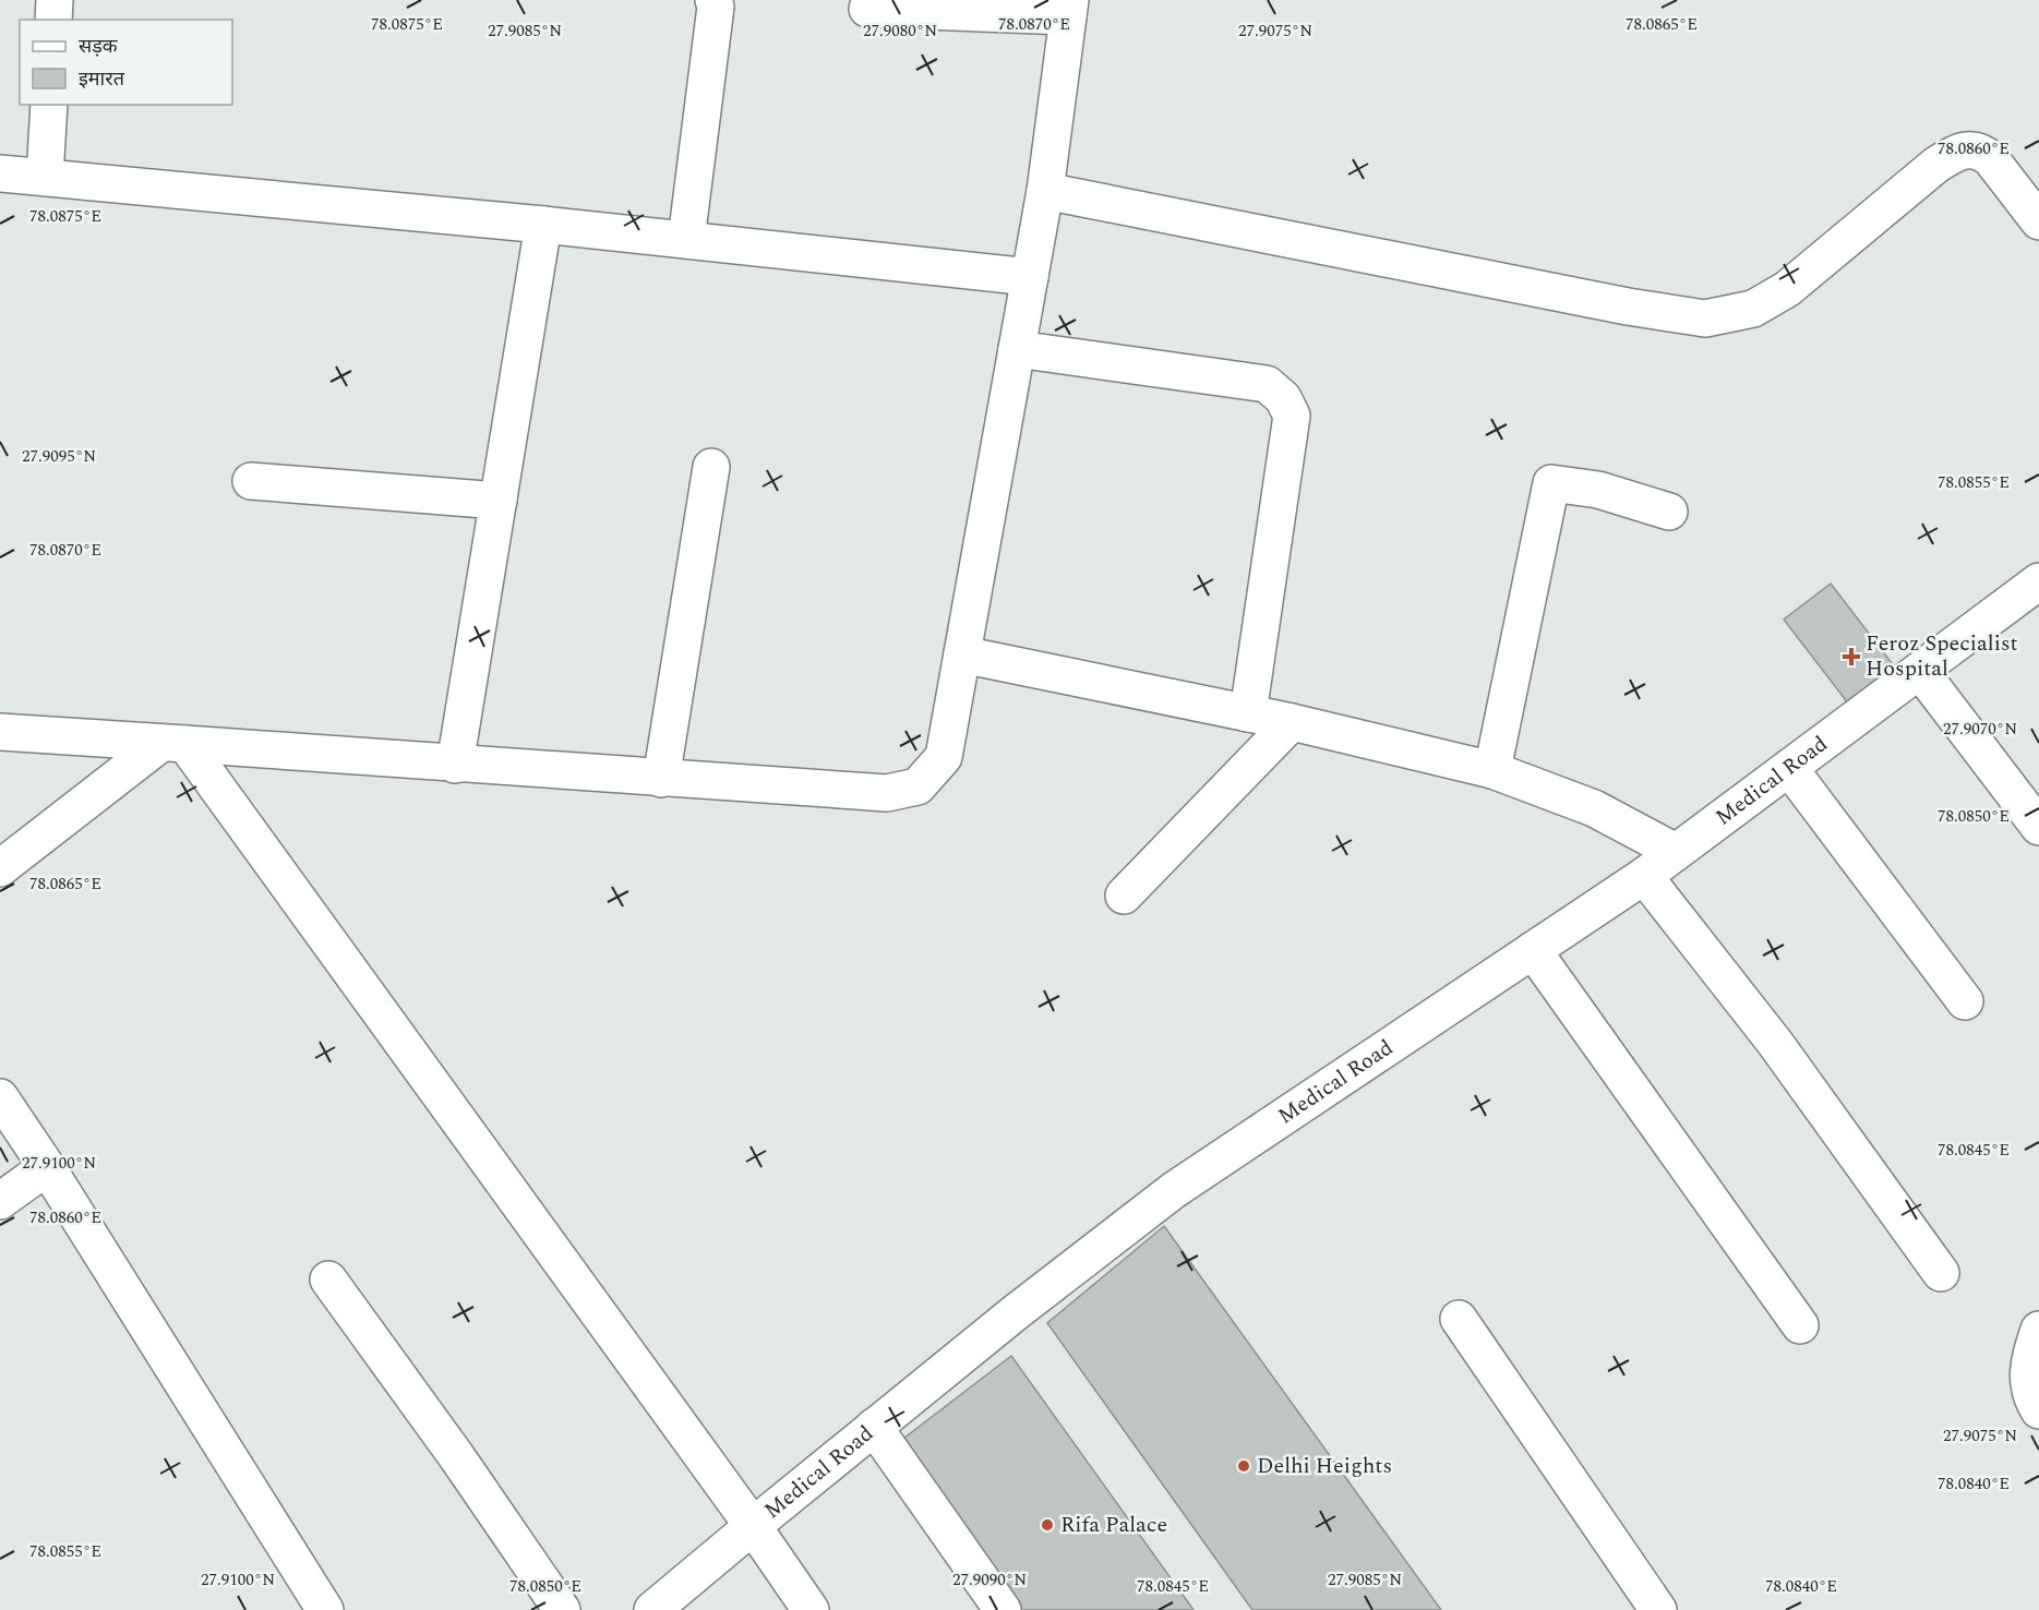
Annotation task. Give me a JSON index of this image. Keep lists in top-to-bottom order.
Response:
{
  "streets": {
    "street": ["Medical Road"]
  },
  "places": {
    "health": ["Feroz Specialist Hospital"],
    "other": ["Delhi Heights", "Rifa Palace"]
  },
  "legend": ["सड़क", "इमारत"],
  "coordinates": [
    "78.0875°E",
    "78.0870°E",
    "78.0865°E",
    "27.9085°N",
    "27.9080°N",
    "27.9075°N",
    "78.0860°E",
    "27.9095°N",
    "78.0855°E",
    "27.9070°N",
    "78.0850°E",
    "78.0845°E",
    "27.9100°N",
    "78.0840°E",
    "27.9090°N"
  ]
}
